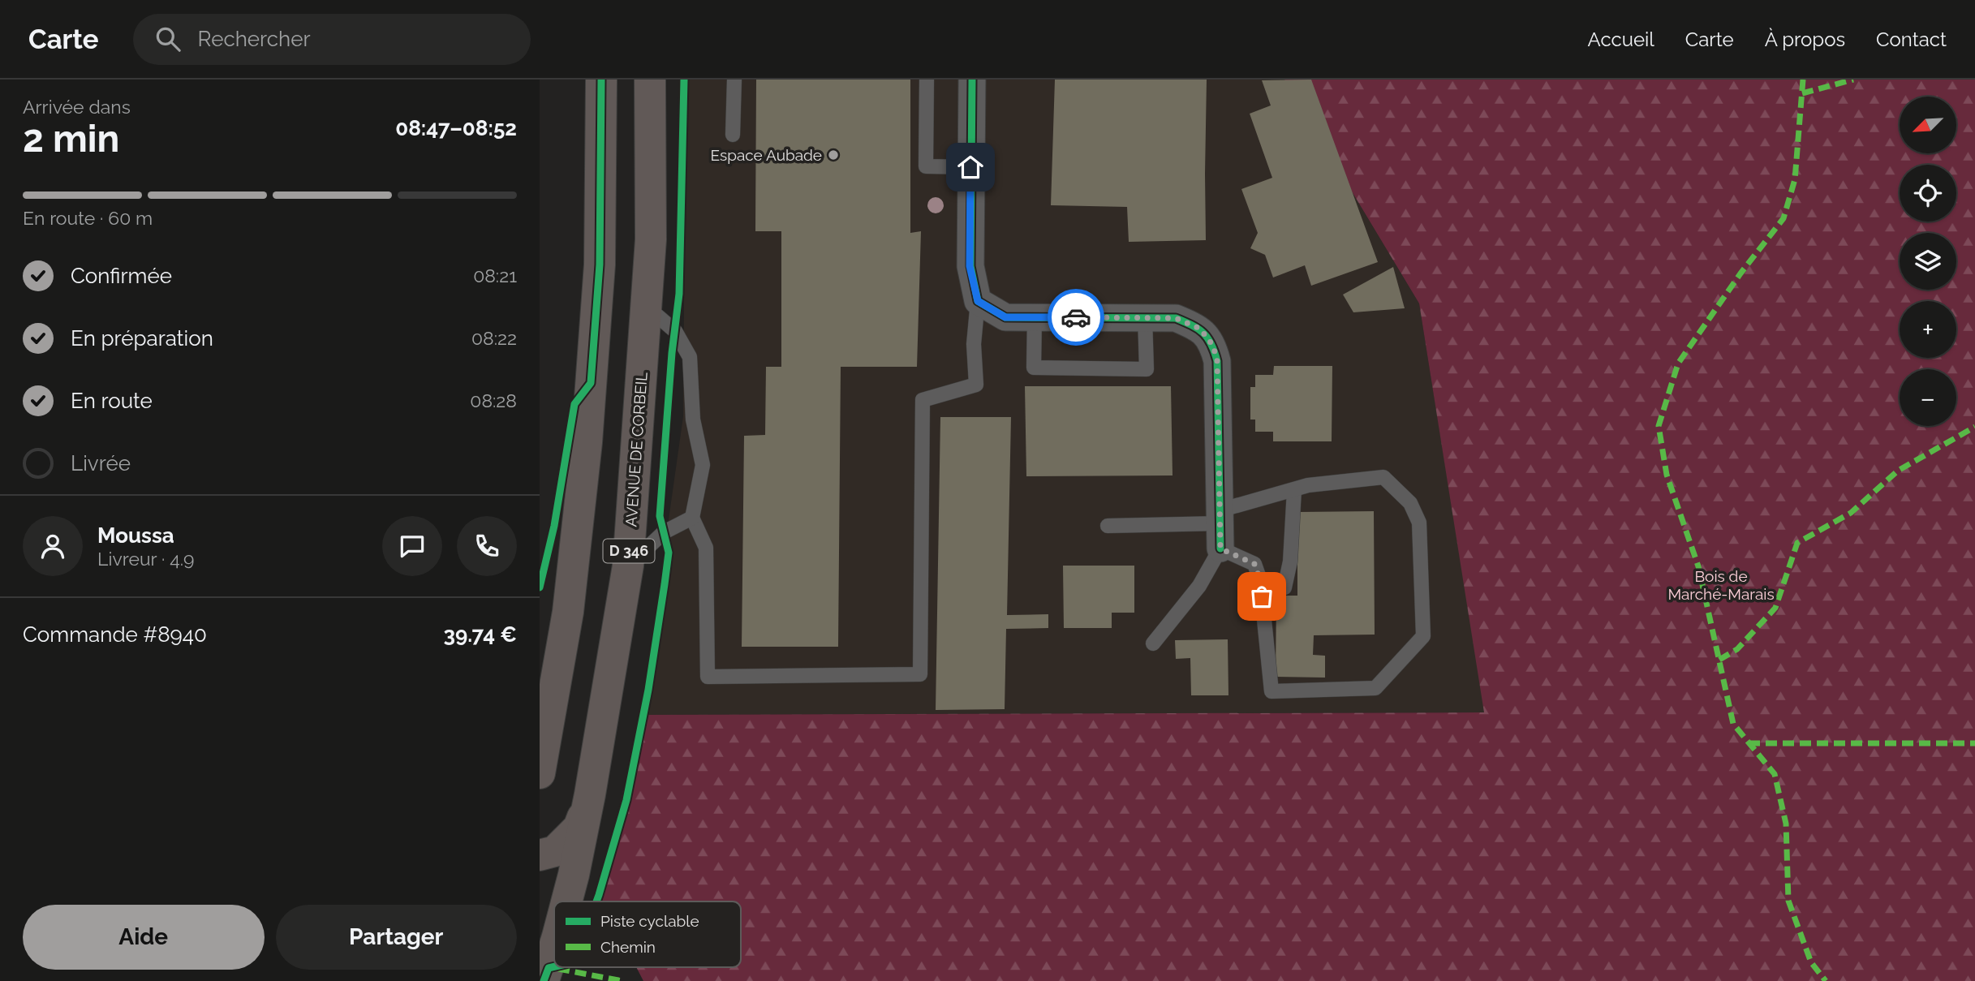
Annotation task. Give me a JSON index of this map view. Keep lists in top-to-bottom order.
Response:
{
  "streets": {
    "main road": ["AVENUE DE CORBEIL", "D 346"]
  },
  "parks": ["Bois de Marché-Marais"],
  "places": ["Espace Aubade"],
  "legend": ["Piste cyclable", "Chemin"],
  "north": "bottom left",
  "page": {
    "header": "Carte",
    "search": "Rechercher",
    "nav": [
      "Accueil",
      "Carte",
      "À propos",
      "Contact"
    ],
    "heading": ["2 min", "Arrivée dans", "08:47–08:52"],
    "panel": [
      "Moussa",
      "Livreur · 4.9",
      "Commande #8940",
      "39.74 €"
    ],
    "map_buttons": ["+", "−"],
    "bar": "En route · 60 m",
    "list": [
      ["Confirmée", "08:21"],
      ["En préparation", "08:22"],
      ["En route", "08:28"],
      "Livrée"
    ],
    "buttons": ["Aide", "Partager"]
  }
}
